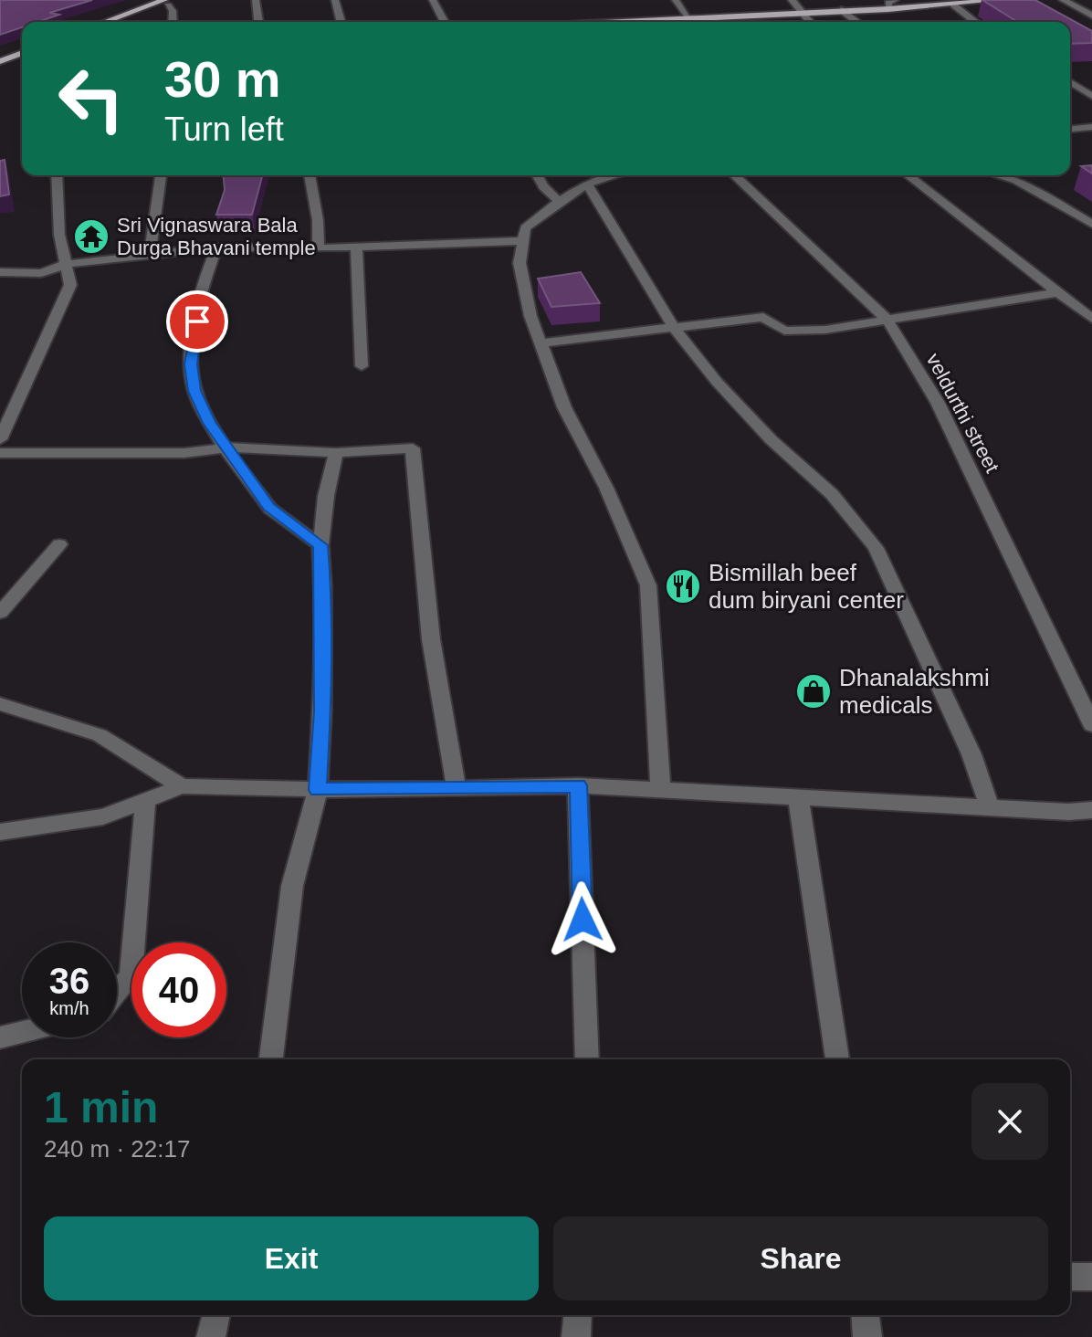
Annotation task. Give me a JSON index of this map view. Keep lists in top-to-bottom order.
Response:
{
  "streets": {
    "street": ["veldurthi street"]
  },
  "places": {
    "temple": ["Sri Vignaswara Bala Durga Bhavani temple"],
    "restaurant": ["Bismillah beef dum biryani center"],
    "shop": ["Dhanalakshmi medicals"]
  },
  "page": {
    "turn": ["30 m", "Turn left"],
    "speed": "36 km/h",
    "limit": "40",
    "heading": ["1 min", "240 m · 22:17"],
    "buttons": ["Exit", "Share"]
  }
}
